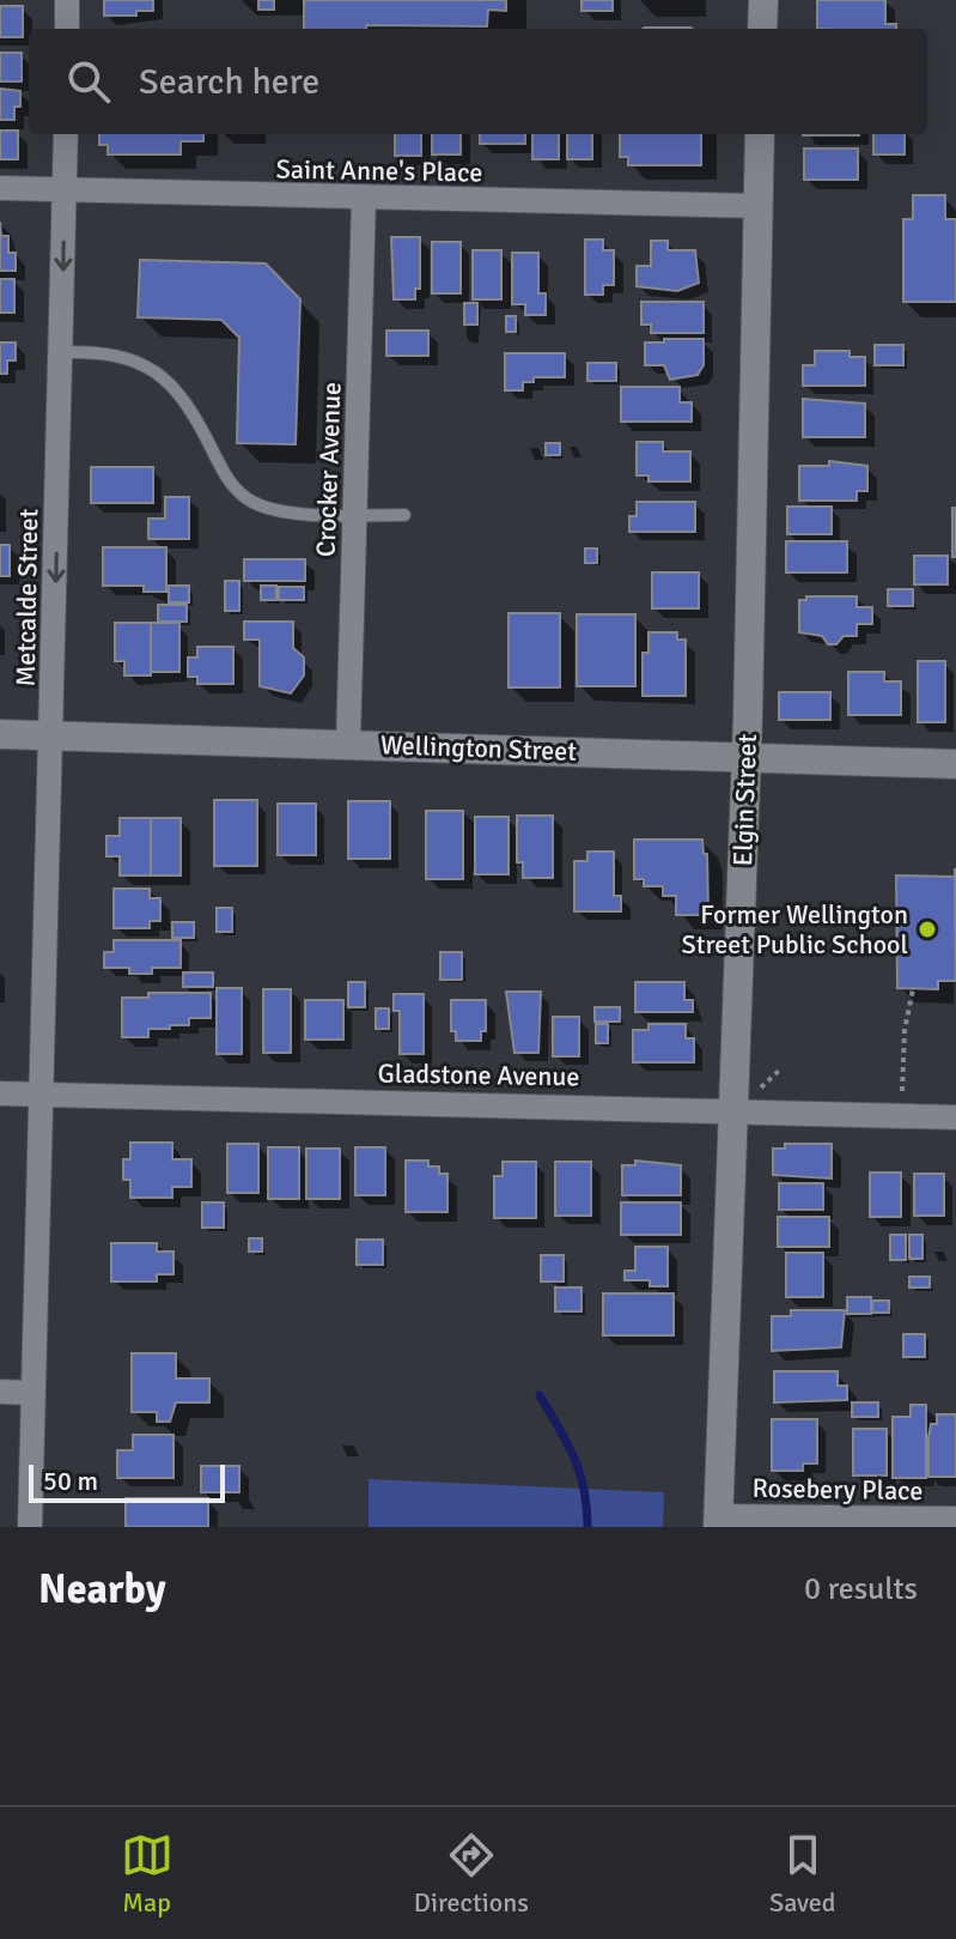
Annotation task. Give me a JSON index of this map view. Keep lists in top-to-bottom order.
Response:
{
  "streets": {
    "street": [
      "Saint Anne's Place",
      "Crocker Avenue",
      "Metcalde Street",
      "Wellington Street",
      "Elgin Street",
      "Gladstone Avenue",
      "Rosebery Place"
    ]
  },
  "crossings": [
    ["Saint Anne's Place", "Crocker Avenue"],
    ["Saint Anne's Place", "Metcalde Street"],
    ["Saint Anne's Place", "Elgin Street"],
    ["Crocker Avenue", "Wellington Street"],
    ["Metcalde Street", "Wellington Street"],
    ["Metcalde Street", "Gladstone Avenue"],
    ["Wellington Street", "Elgin Street"],
    ["Elgin Street", "Gladstone Avenue"],
    ["Elgin Street", "Rosebery Place"]
  ],
  "one_way": ["Metcalde Street"],
  "places": ["Former Wellington Street Public School"],
  "scale_bar": "50 m",
  "page": {
    "search": "Search here",
    "scale": "50 m",
    "heading": ["Nearby", "0 results"],
    "nav": ["Map", "Directions", "Saved"]
  }
}
